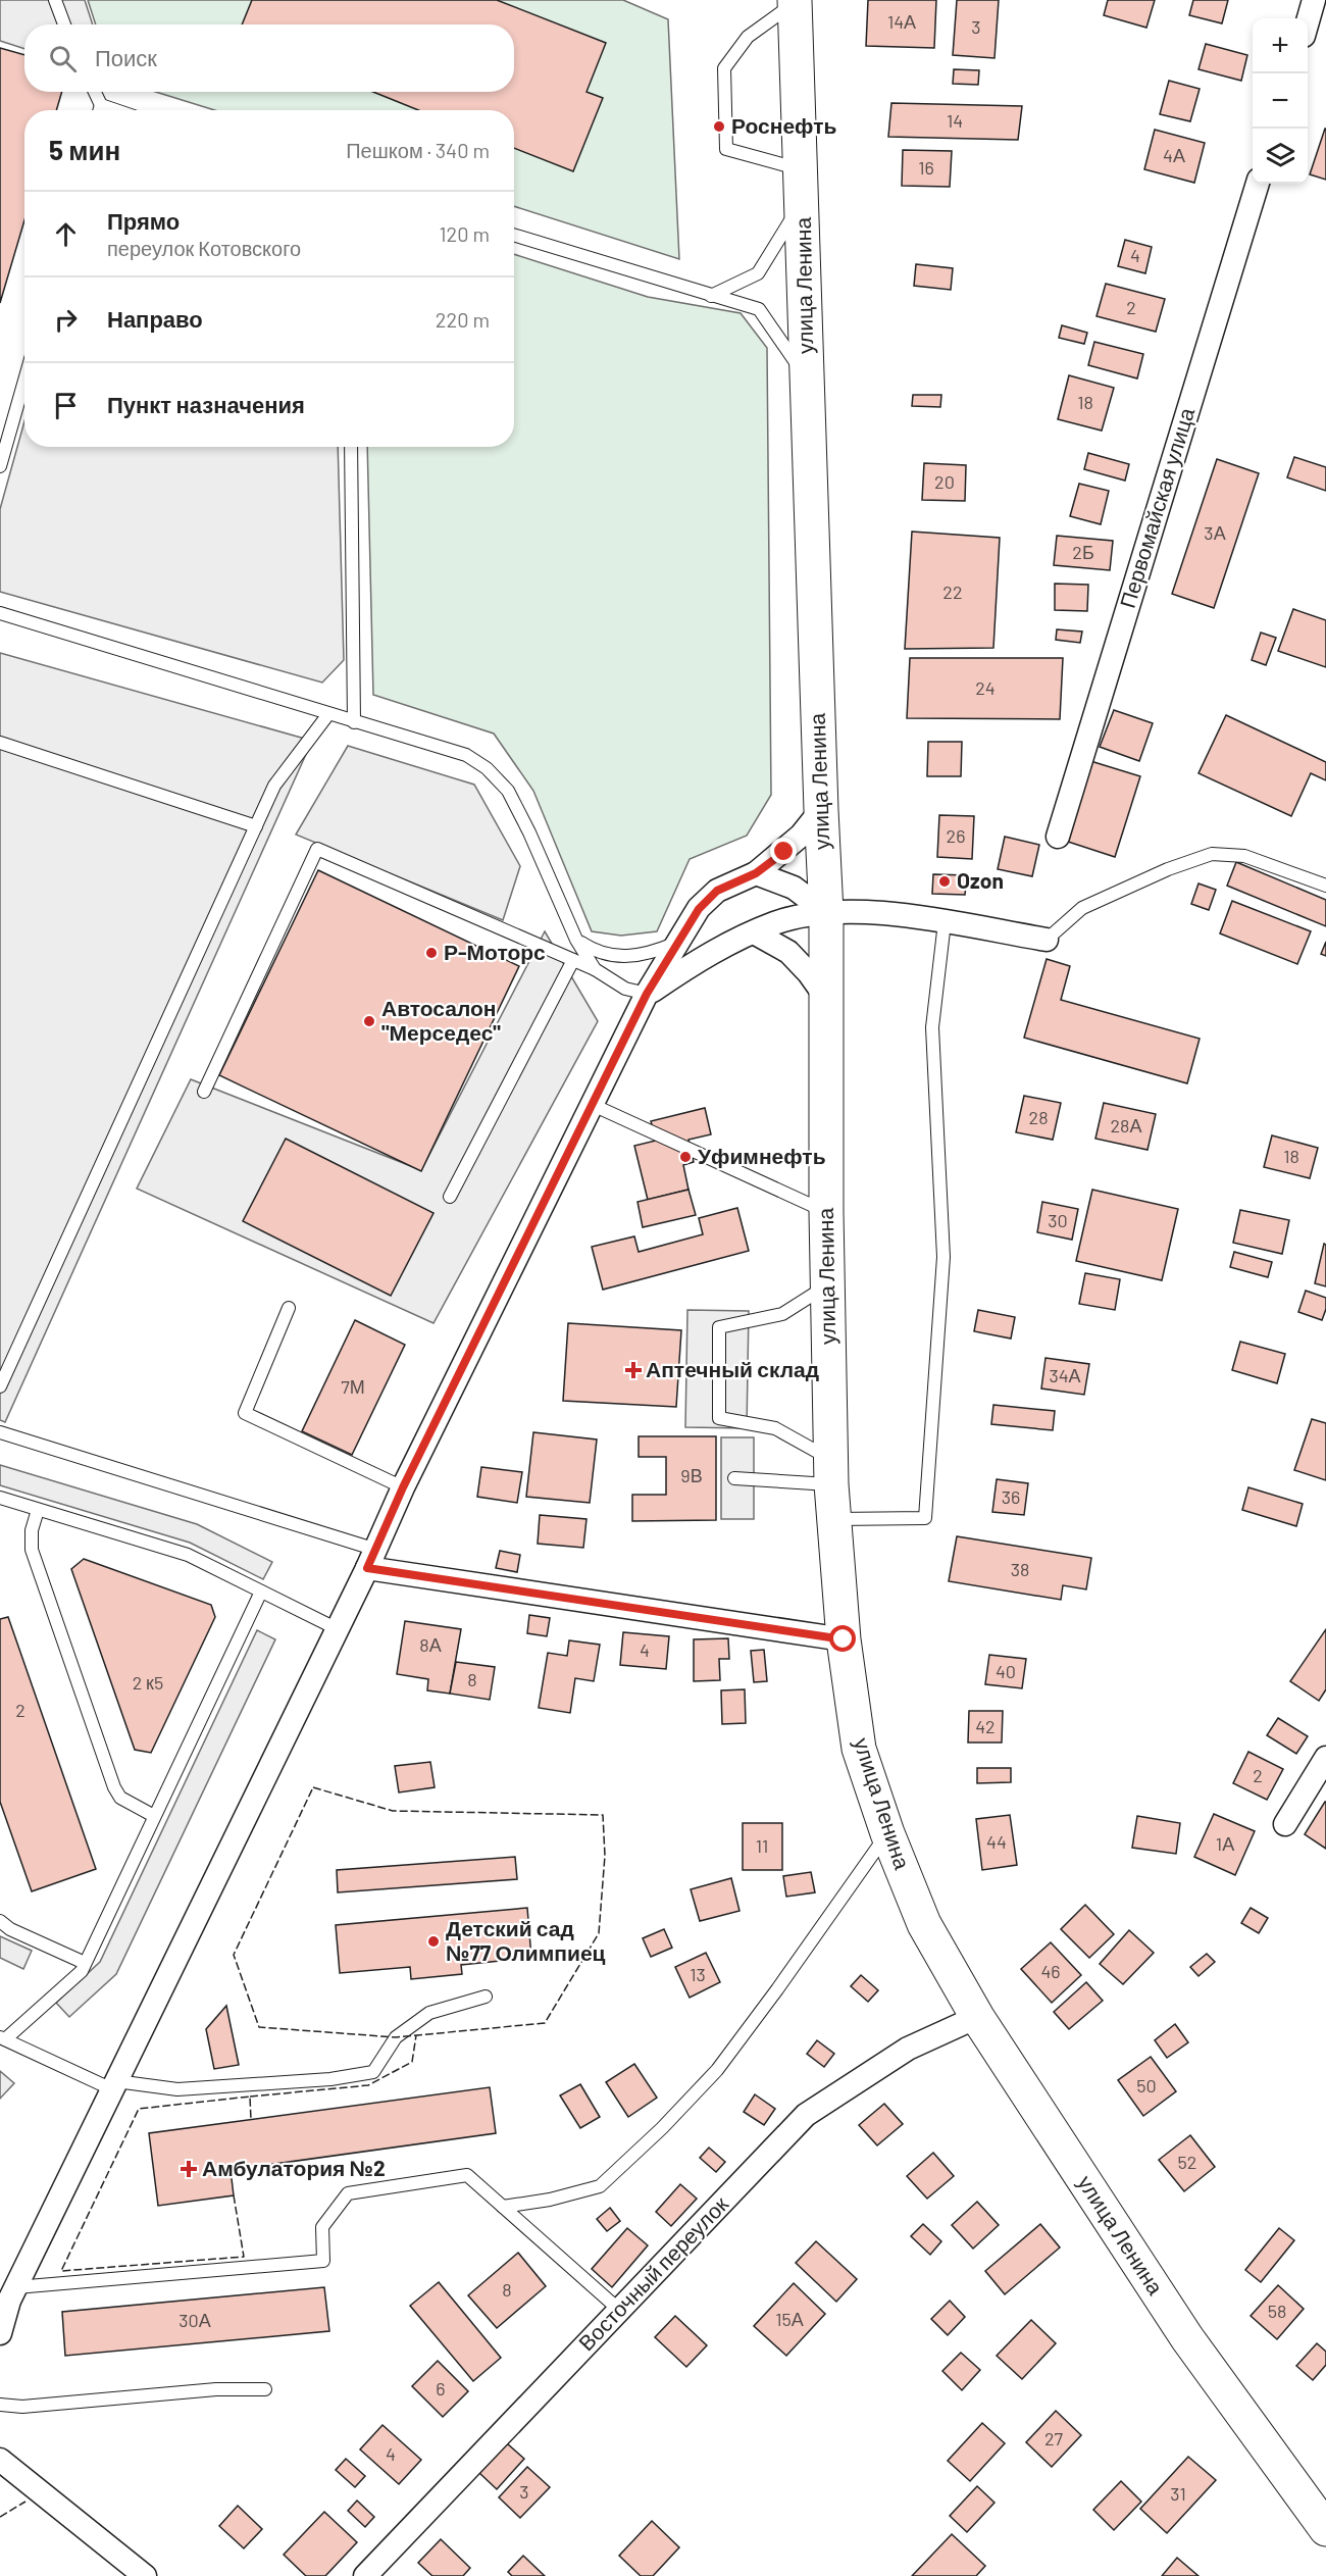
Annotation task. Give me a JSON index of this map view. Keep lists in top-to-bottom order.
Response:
{
  "streets": {
    "highway": ["улица Ленина"],
    "street": ["Первомайская улица", "Восточный переулок"]
  },
  "crossings": [
    ["улица Ленина", "Восточный переулок"]
  ],
  "places": {
    "other": [
      "Роснефть",
      "Ozon",
      "Р-Моторс",
      "Автосалон \"Мерседес\"",
      "Уфимнефть",
      "Детский сад №77 Олимпиец"
    ],
    "health": ["Аптечный склад", "Амбулатория №2"]
  },
  "house_numbers": [
    "14А",
    "3",
    "14",
    "4А",
    "16",
    "4",
    "2",
    "18",
    "20",
    "3А",
    "2Б",
    "22",
    "24",
    "26",
    "28",
    "28А",
    "18",
    "30",
    "34А",
    "7М",
    "9В",
    "36",
    "38",
    "8А",
    "4",
    "40",
    "8",
    "2 к5",
    "2",
    "42",
    "2",
    "44",
    "1А",
    "11",
    "46",
    "13",
    "50",
    "52",
    "8",
    "58",
    "15А",
    "30А",
    "6",
    "27",
    "4",
    "3",
    "31"
  ],
  "page": {
    "map_buttons": ["+", "−"],
    "search": "Поиск",
    "heading": ["5 мин", "Пешком · 340 m"],
    "list": [
      ["Прямо", "переулок Котовского", "120 m"],
      ["Направо", "220 m"],
      "Пункт назначения"
    ]
  }
}
